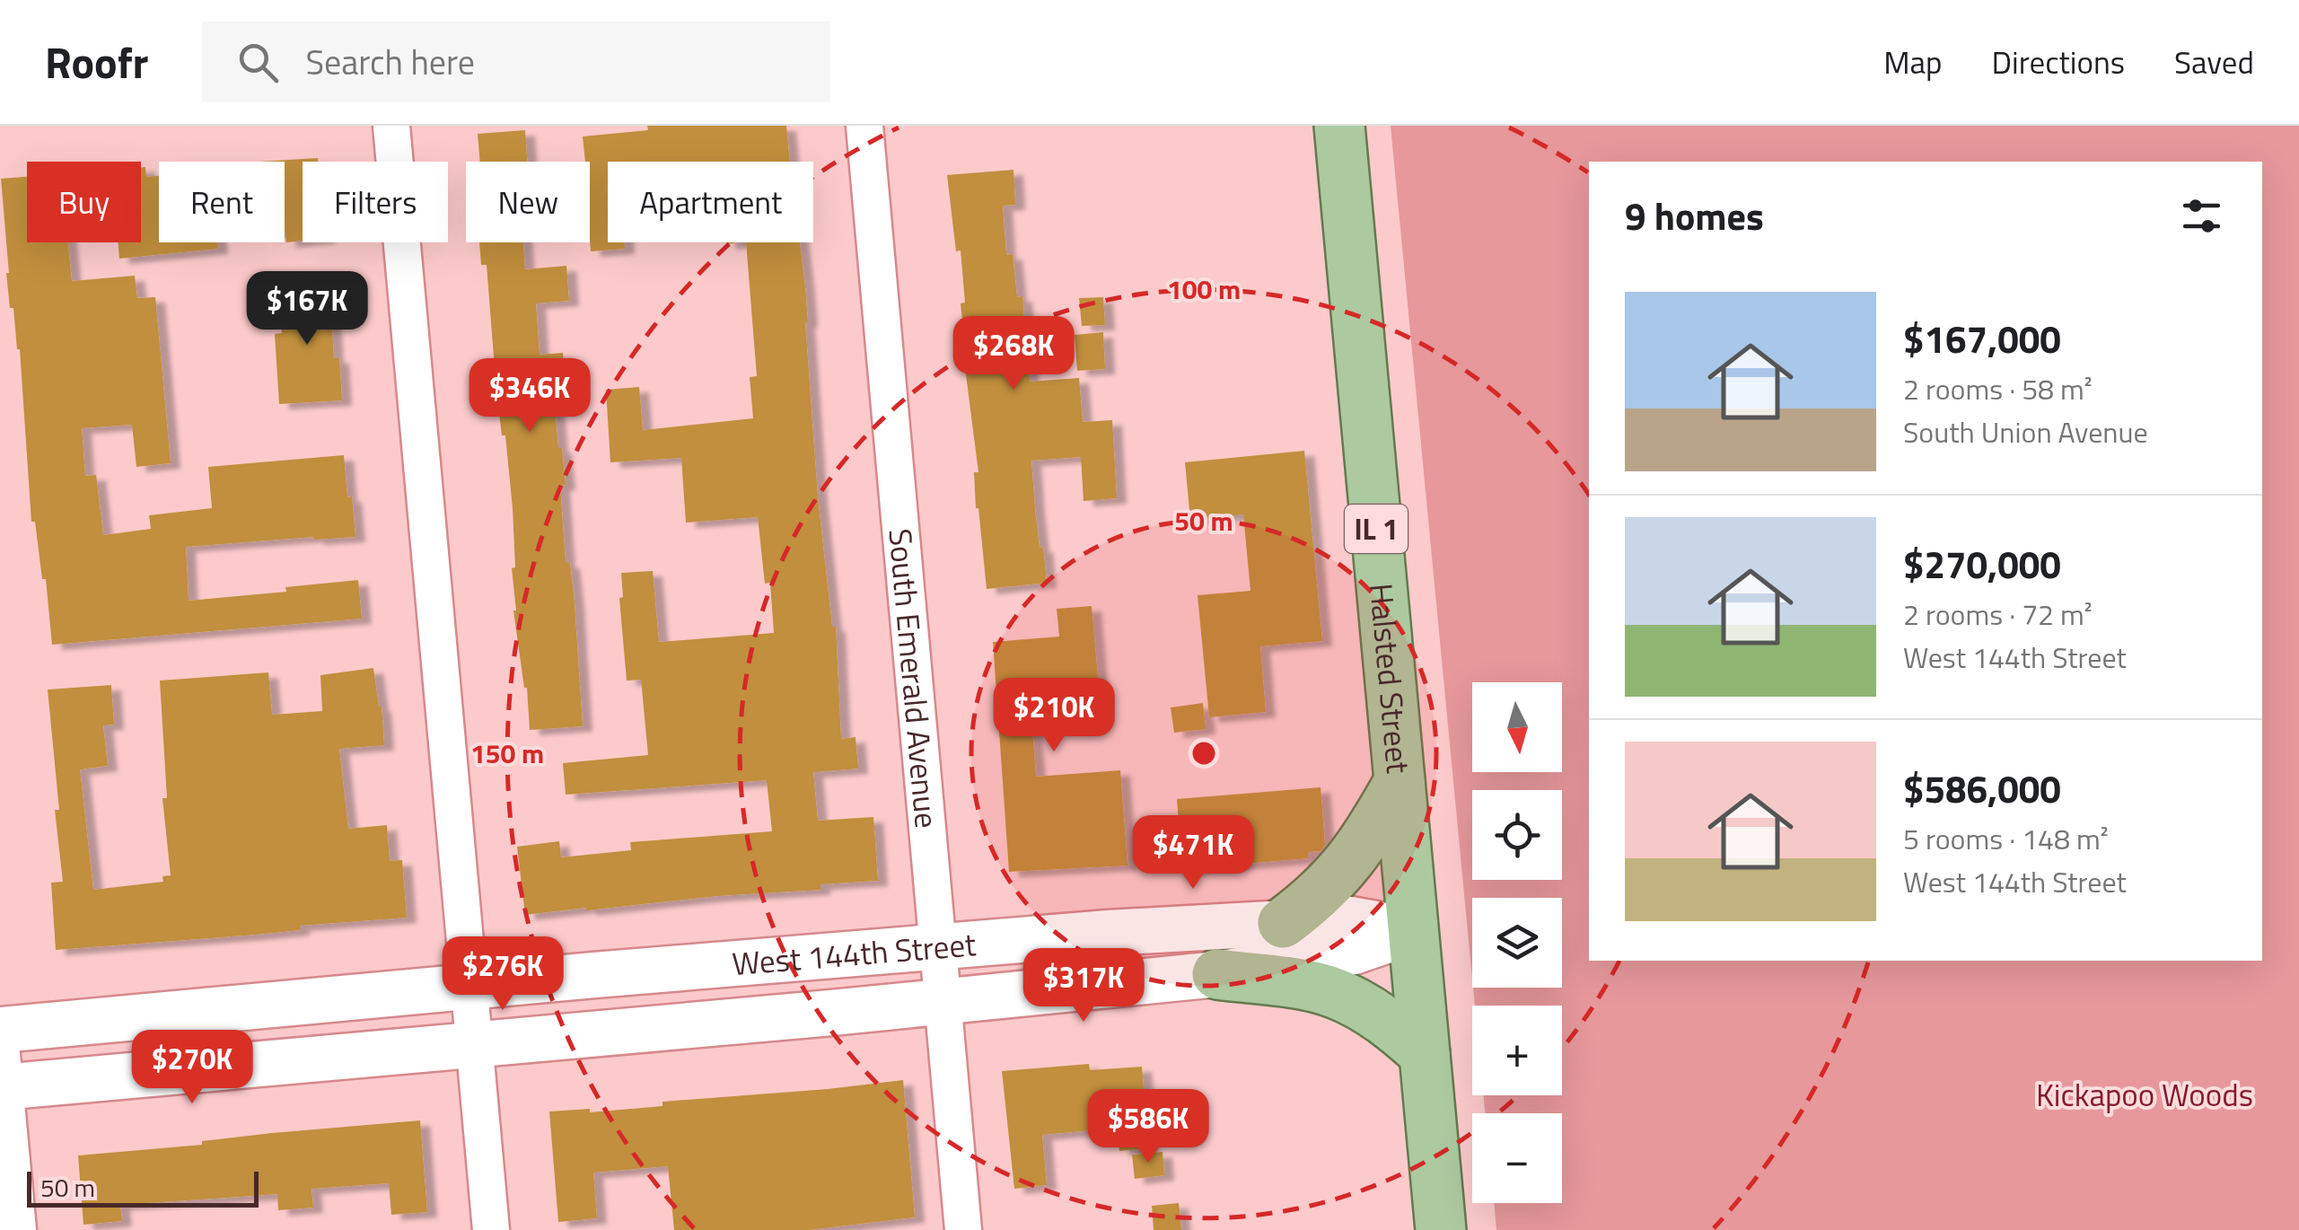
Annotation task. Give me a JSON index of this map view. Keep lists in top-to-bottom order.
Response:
{
  "streets": {
    "main road": ["IL 1", "Halsted Street"],
    "street": ["South Emerald Avenue", "West 144th Street"]
  },
  "crossings": [
    ["South Emerald Avenue", "West 144th Street"],
    ["Halsted Street", "West 144th Street"]
  ],
  "parks": ["Kickapoo Woods"],
  "scale_bar": "50 m",
  "north": "bottom",
  "page": {
    "header": "Roofr",
    "search": "Search here",
    "nav": ["Map", "Directions", "Saved"],
    "chip": [
      "Buy",
      "Rent",
      "Filters",
      "New",
      "Apartment"
    ],
    "heading": "9 homes",
    "list": [
      {
        "name": "$167,000",
        "note": "2 rooms · 58 m² · South Union Avenue"
      },
      {
        "name": "$270,000",
        "note": "2 rooms · 72 m² · West 144th Street"
      },
      {
        "name": "$586,000",
        "note": "5 rooms · 148 m² · West 144th Street"
      }
    ],
    "price": [
      "$167K",
      "$268K",
      "$346K",
      "$210K",
      "$471K",
      "$276K",
      "$317K",
      "$270K",
      "$586K"
    ],
    "map_buttons": ["+", "−"],
    "scale": "50 m"
  },
  "rings": ["100 m", "50 m", "150 m"]
}
